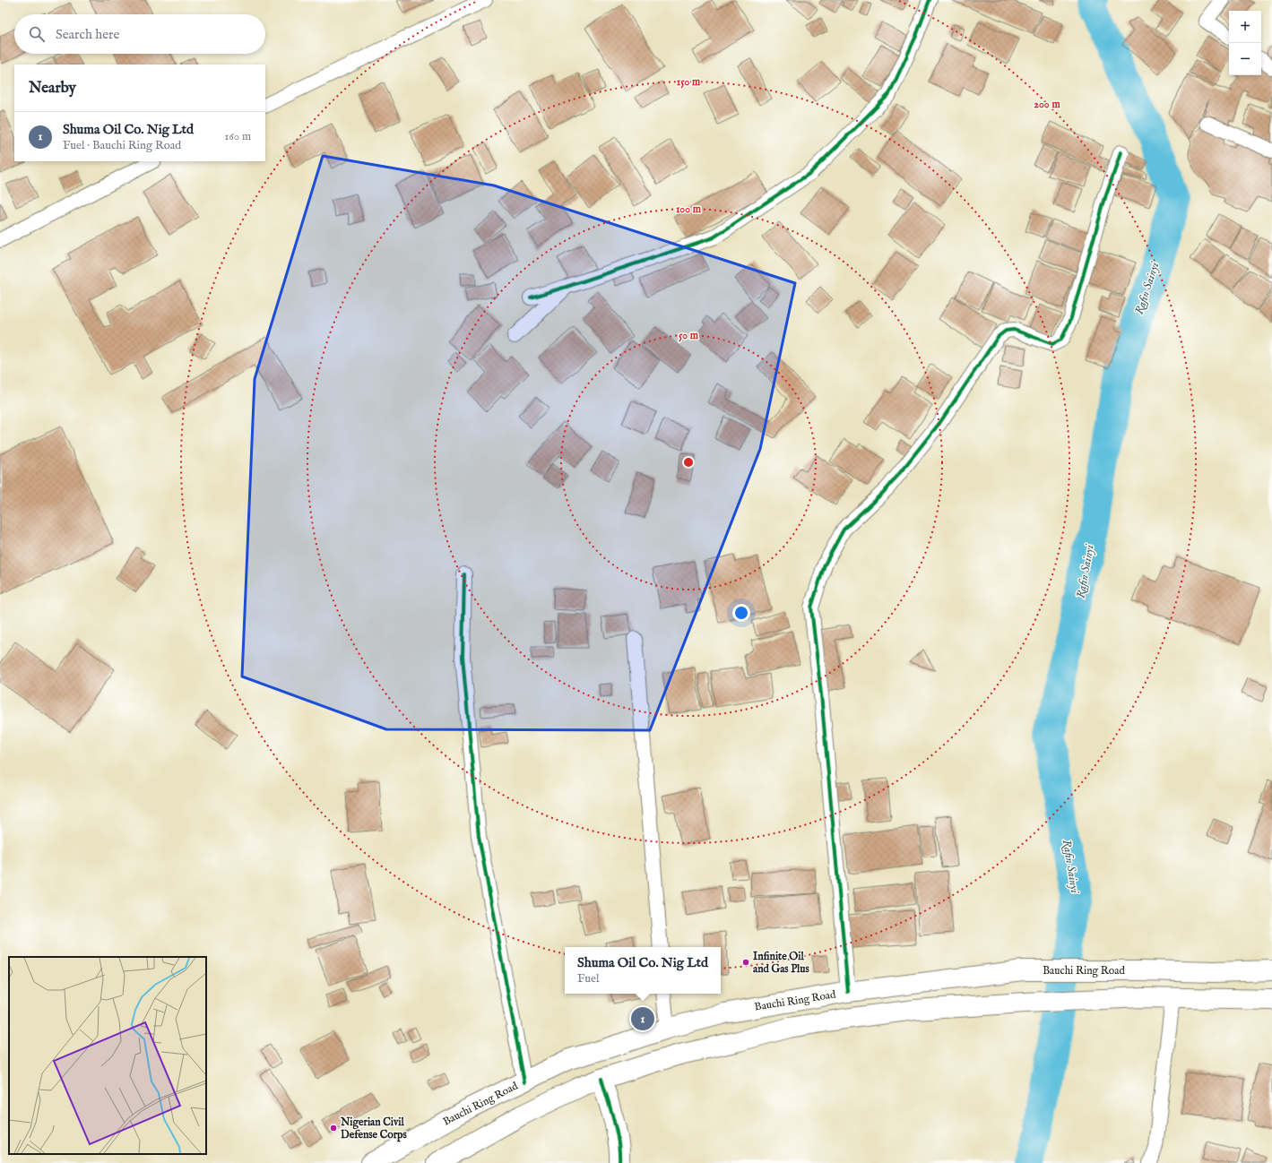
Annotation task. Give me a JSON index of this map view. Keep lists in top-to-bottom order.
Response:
{
  "streets": {
    "main road": ["Bauchi Ring Road"]
  },
  "water": ["Rafin Sainyi"],
  "places": ["Infinite Oil and Gas Plus", "Nigerian Civil Defense Corps"],
  "page": {
    "map_buttons": ["+", "−"],
    "search": "Search here",
    "heading": "Nearby",
    "list": [
      {
        "mark": "1",
        "name": "Shuma Oil Co. Nig Ltd",
        "note": "Fuel · Bauchi Ring Road",
        "value": "160 m"
      }
    ],
    "popup": ["Shuma Oil Co. Nig Ltd", "Fuel"],
    "pins": "1"
  },
  "rings": [
    "150 m",
    "200 m",
    "100 m",
    "50 m"
  ]
}
